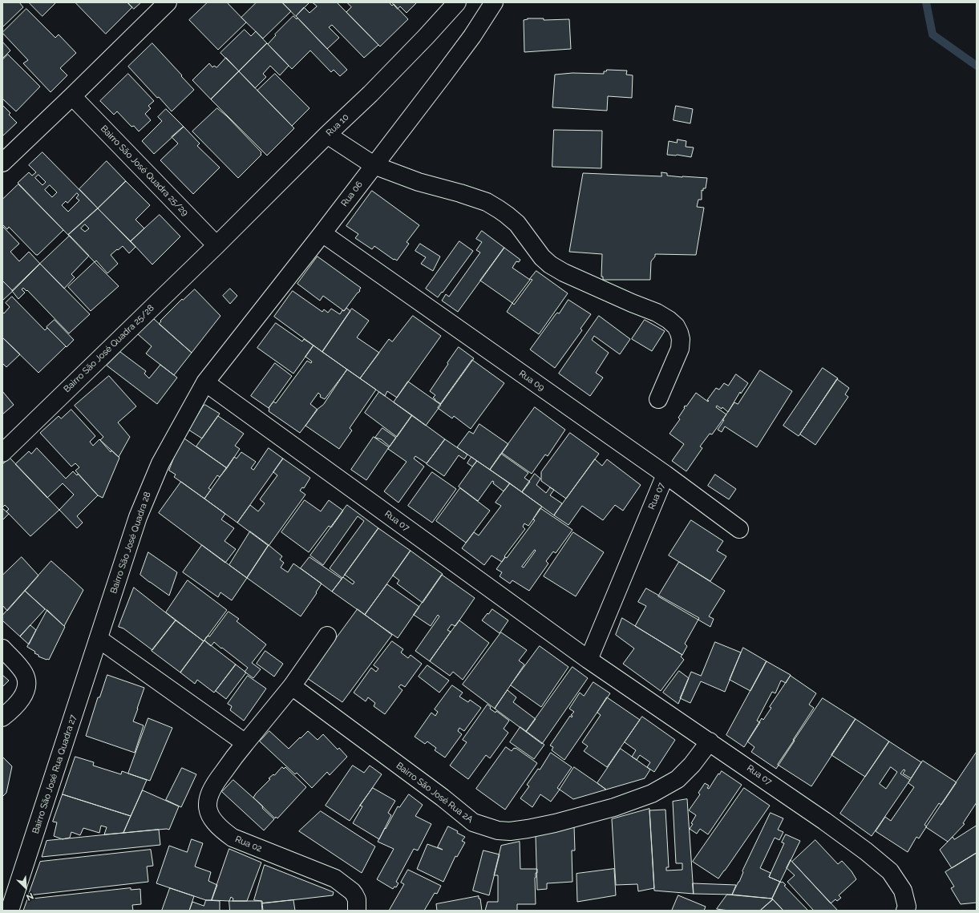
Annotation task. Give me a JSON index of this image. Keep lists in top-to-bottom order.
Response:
{
  "streets": {
    "street": [
      "Rua 10",
      "Bairro São José Quadra 25/29",
      "Rua 06",
      "Bairro São José Quadra 25/28",
      "Rua 09",
      "Rua 07",
      "Bairro São José Quadra 28",
      "Bairro São José Rua Quadra 27",
      "Bairro São José Rua 2A",
      "Rua 02"
    ]
  },
  "crossings": [
    ["Rua 10", "Bairro São José Quadra 25/29"],
    ["Rua 10", "Bairro São José Quadra 25/28"],
    ["Bairro São José Quadra 25/29", "Bairro São José Quadra 25/28"],
    ["Rua 06", "Rua 09"],
    ["Rua 06", "Rua 07"],
    ["Rua 06", "Bairro São José Quadra 28"],
    ["Rua 09", "Rua 07"],
    ["Rua 07", "Bairro São José Quadra 28"],
    ["Rua 07", "Bairro São José Rua 2A"],
    ["Bairro São José Quadra 28", "Bairro São José Rua Quadra 27"],
    ["Bairro São José Rua 2A", "Rua 02"]
  ],
  "north": "bottom right"
}
